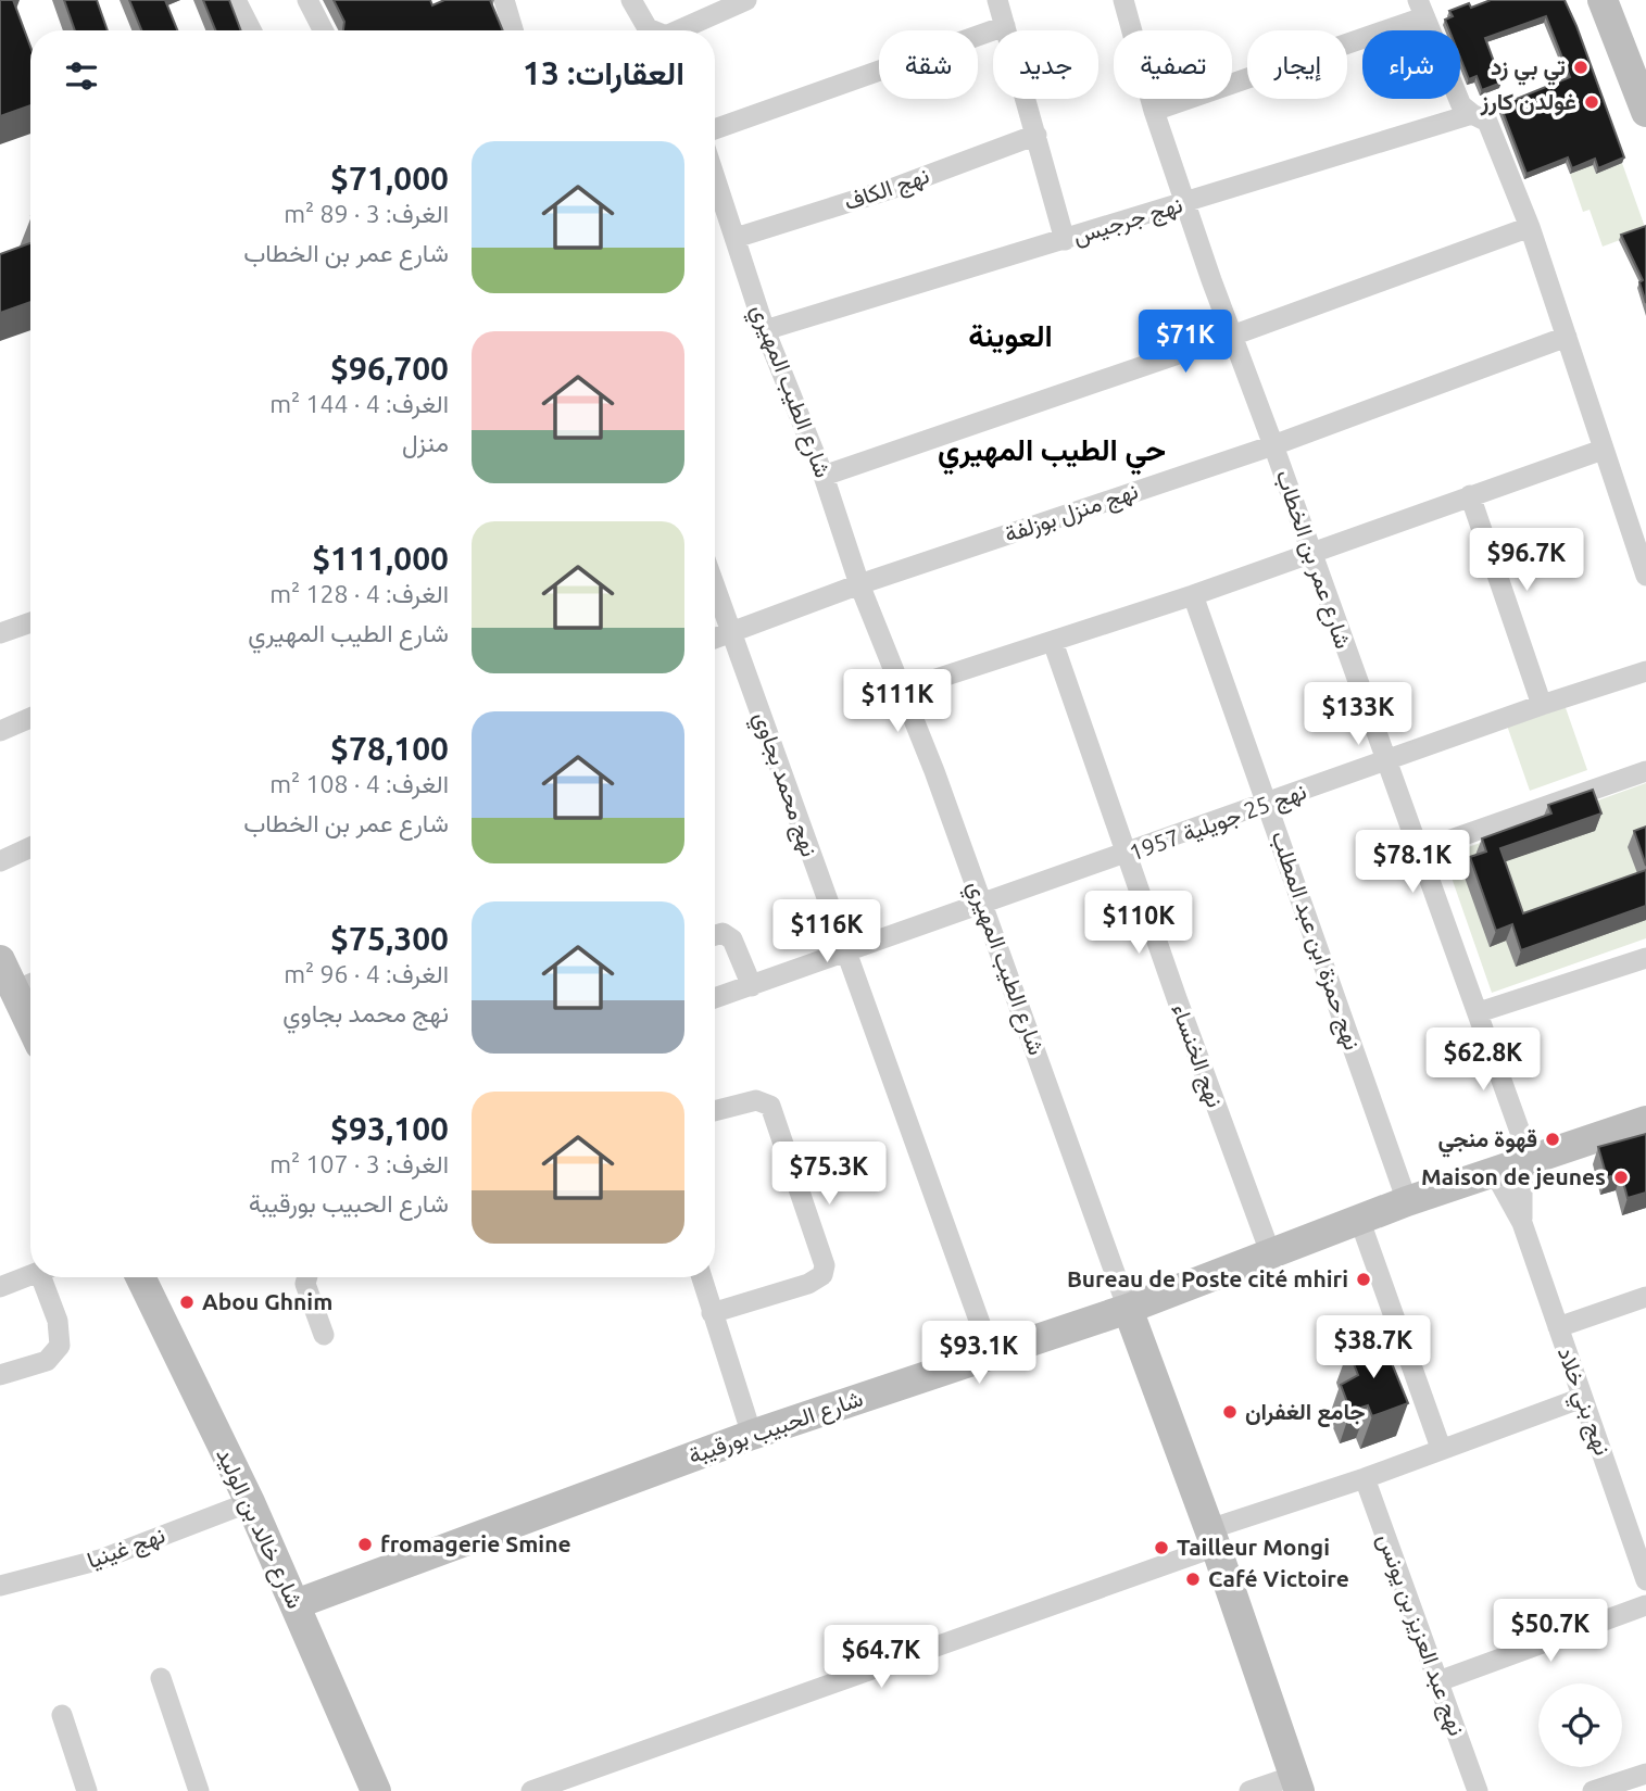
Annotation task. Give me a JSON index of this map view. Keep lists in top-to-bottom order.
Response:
{
  "streets": {
    "street": [
      "نهج الكاف",
      "نهج جرجيس",
      "شارع الطيب المهيري",
      "نهج منزل بوزلفة",
      "شارع عمر بن الخطاب",
      "نهج محمد بجاوي",
      "نهج 25 جويلية 1957",
      "نهج حمزة ابن عبد المطلب",
      "نهج الخنساء",
      "نهج بني خلاد",
      "شارع الحبيب بورقيبة",
      "شارع خالد بن الوليد",
      "نهج غينيا",
      "نهج عبد العزيز بن يونس"
    ]
  },
  "crossings": [
    ["نهج الكاف", "شارع الطيب المهيري"],
    ["نهج جرجيس", "شارع الطيب المهيري"],
    ["نهج جرجيس", "شارع عمر بن الخطاب"],
    ["شارع الطيب المهيري", "نهج منزل بوزلفة"],
    ["شارع الطيب المهيري", "نهج 25 جويلية 1957"],
    ["شارع الطيب المهيري", "شارع الحبيب بورقيبة"],
    ["نهج منزل بوزلفة", "شارع عمر بن الخطاب"],
    ["نهج منزل بوزلفة", "نهج محمد بجاوي"],
    ["شارع عمر بن الخطاب", "نهج 25 جويلية 1957"],
    ["شارع عمر بن الخطاب", "نهج بني خلاد"],
    ["شارع عمر بن الخطاب", "شارع الحبيب بورقيبة"],
    ["نهج محمد بجاوي", "نهج 25 جويلية 1957"],
    ["نهج محمد بجاوي", "شارع الحبيب بورقيبة"],
    ["نهج 25 جويلية 1957", "نهج حمزة ابن عبد المطلب"],
    ["نهج 25 جويلية 1957", "نهج الخنساء"],
    ["نهج حمزة ابن عبد المطلب", "شارع الحبيب بورقيبة"],
    ["نهج الخنساء", "شارع الحبيب بورقيبة"],
    ["نهج بني خلاد", "شارع الحبيب بورقيبة"],
    ["شارع الحبيب بورقيبة", "شارع خالد بن الوليد"],
    ["شارع خالد بن الوليد", "نهج غينيا"]
  ],
  "districts": ["العوينة", "حي الطيب المهيري"],
  "places": [
    "تي بي زد",
    "غولدن كارز",
    "قهوة منجي",
    "Maison de jeunes",
    "Bureau de Poste cité mhiri",
    "Abou Ghnim",
    "جامع الغفران",
    "fromagerie Smine",
    "Tailleur Mongi",
    "Café Victoire"
  ],
  "page": {
    "chip": [
      "شراء",
      "إيجار",
      "تصفية",
      "جديد",
      "شقة"
    ],
    "heading": "العقارات: 13",
    "list": [
      {
        "name": "$71,000",
        "note": "الغرف: 3 · 89 m² · شارع عمر بن الخطاب"
      },
      {
        "name": "$96,700",
        "note": "الغرف: 4 · 144 m² · منزل"
      },
      {
        "name": "$111,000",
        "note": "الغرف: 4 · 128 m² · شارع الطيب المهيري"
      },
      {
        "name": "$78,100",
        "note": "الغرف: 4 · 108 m² · شارع عمر بن الخطاب"
      },
      {
        "name": "$75,300",
        "note": "الغرف: 4 · 96 m² · نهج محمد بجاوي"
      },
      {
        "name": "$93,100",
        "note": "الغرف: 3 · 107 m² · شارع الحبيب بورقيبة"
      }
    ],
    "price": [
      "$71K",
      "$96.7K",
      "$111K",
      "$133K",
      "$78.1K",
      "$110K",
      "$116K",
      "$62.8K",
      "$75.3K",
      "$38.7K",
      "$93.1K",
      "$50.7K",
      "$64.7K"
    ]
  }
}
